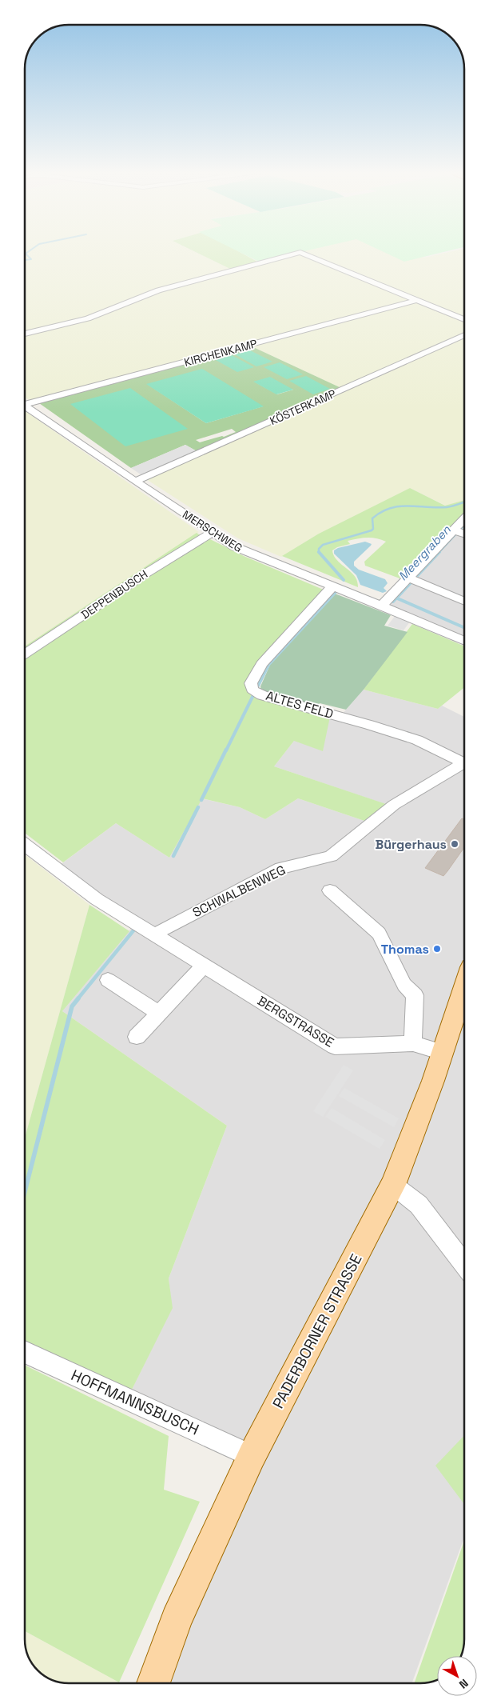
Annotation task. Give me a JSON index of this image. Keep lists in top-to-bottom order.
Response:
{
  "streets": {
    "main road": ["PADERBORNER STRASSE"],
    "street": [
      "KIRCHENKAMP",
      "KÖSTERKAMP",
      "MERSCHWEG",
      "DEPPENBUSCH",
      "ALTES FELD",
      "SCHWALBENWEG",
      "BERGSTRASSE",
      "HOFFMANNSBUSCH"
    ]
  },
  "crossings": [
    ["KÖSTERKAMP", "MERSCHWEG"],
    ["MERSCHWEG", "DEPPENBUSCH"],
    ["MERSCHWEG", "ALTES FELD"],
    ["SCHWALBENWEG", "BERGSTRASSE"],
    ["BERGSTRASSE", "PADERBORNER STRASSE"],
    ["PADERBORNER STRASSE", "HOFFMANNSBUSCH"]
  ],
  "water": ["Meergraben"],
  "places": ["Bürgerhaus", "Thomas"],
  "north": "bottom right"
}
